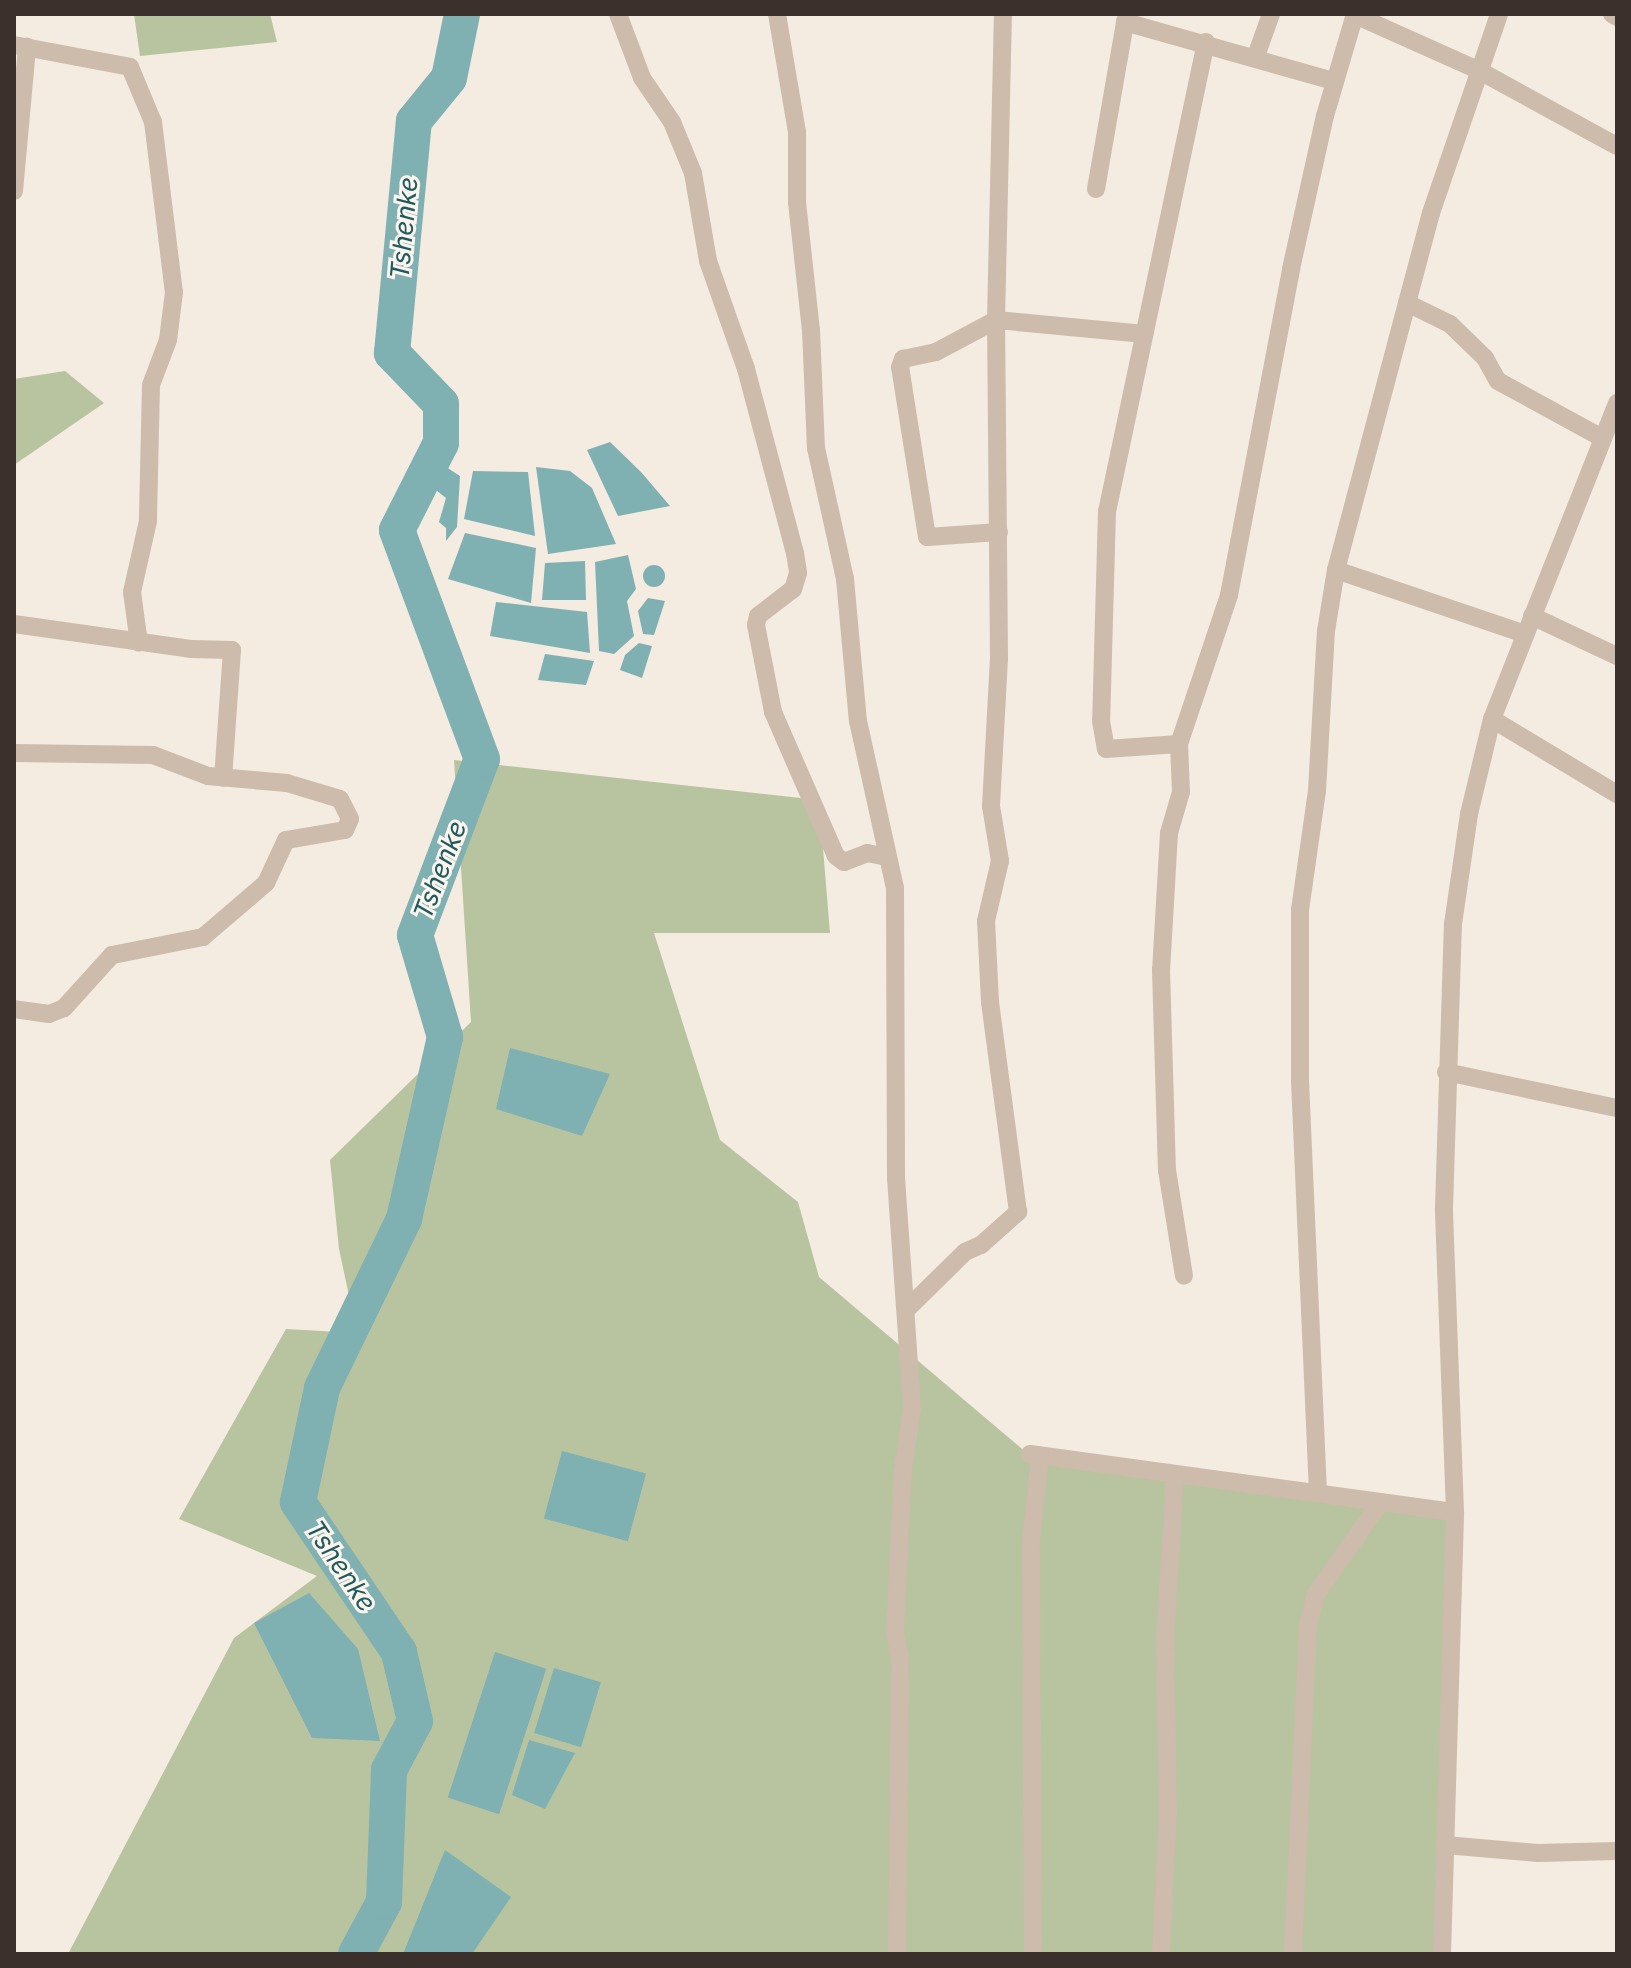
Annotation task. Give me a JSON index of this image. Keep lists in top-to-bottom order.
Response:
{
  "water": ["Tshenke"]
}
